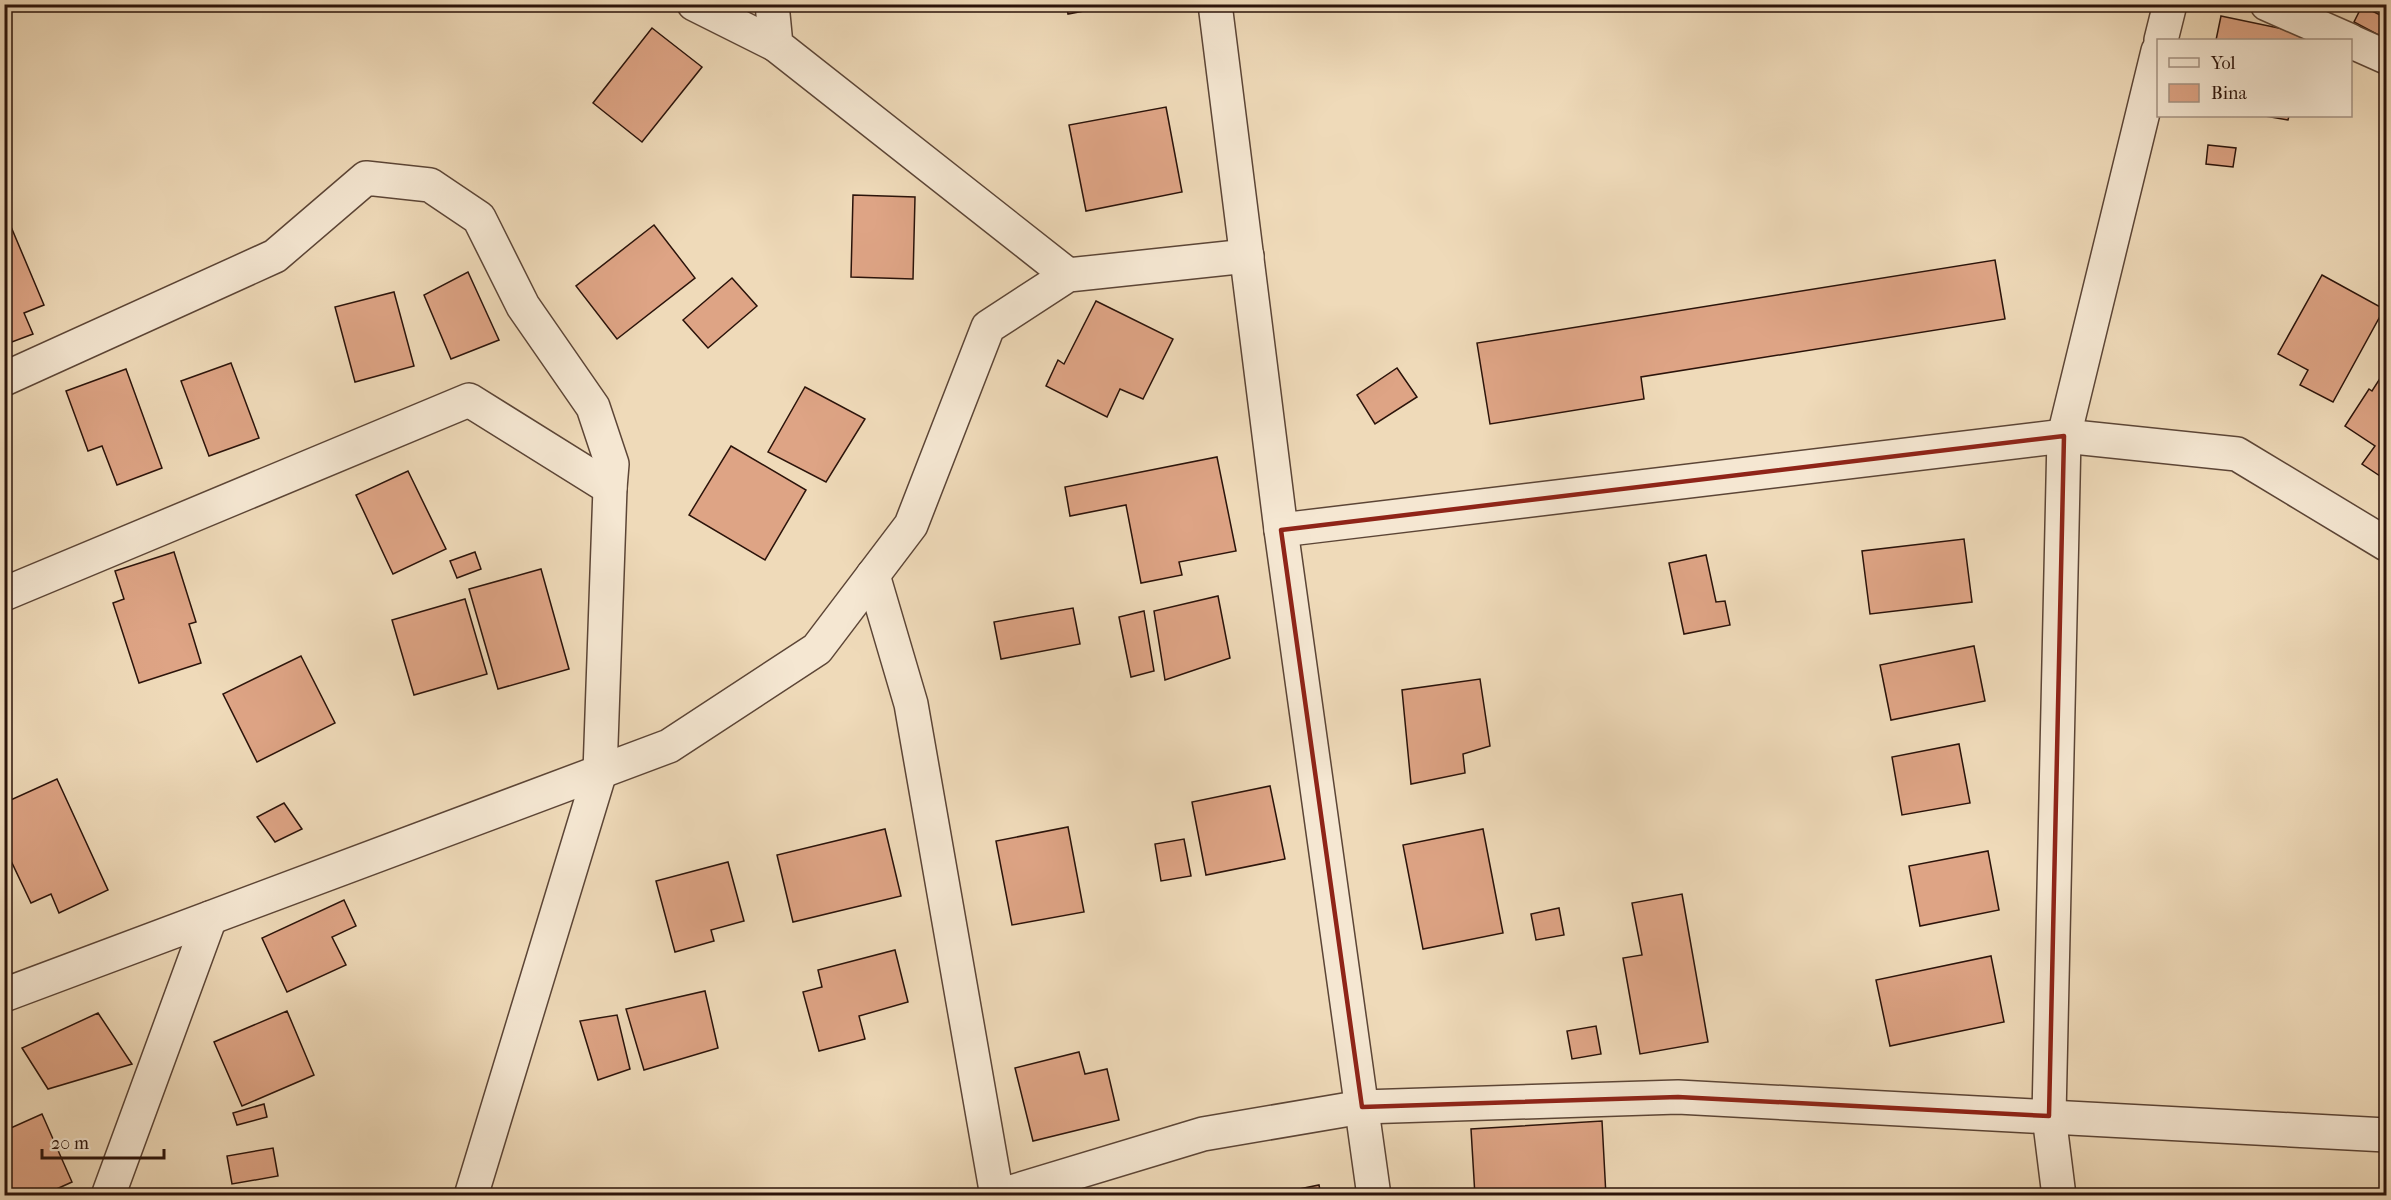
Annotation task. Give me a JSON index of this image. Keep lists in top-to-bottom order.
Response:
{
  "legend": ["Yol", "Bina"],
  "scale_bar": "20 m"
}
